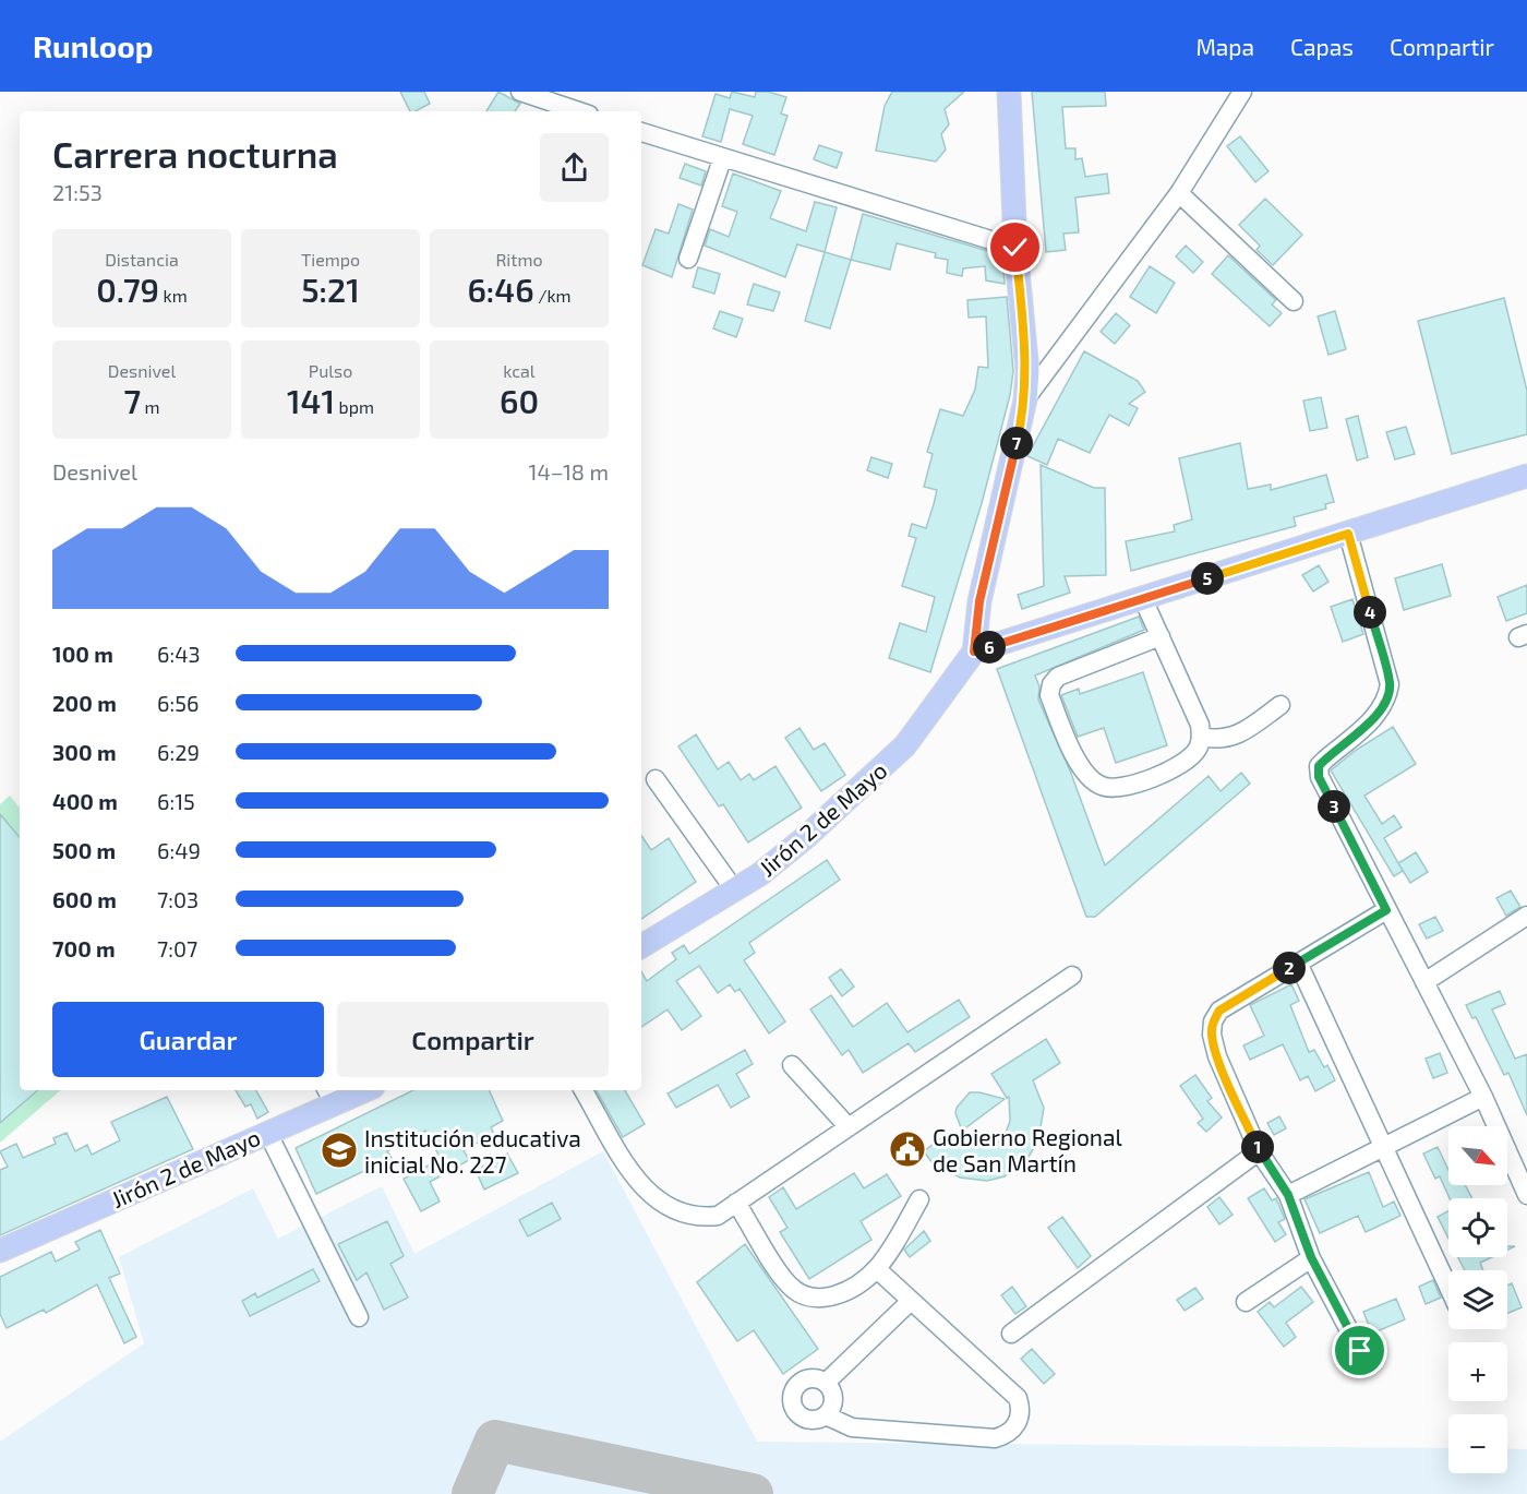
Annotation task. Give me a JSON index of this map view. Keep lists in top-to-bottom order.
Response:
{
  "streets": {
    "main road": ["Jirón 2 de Mayo"]
  },
  "places": {
    "public building": ["Gobierno Regional de San Martín"],
    "school or university": ["Institución educativa inicial No. 227"]
  },
  "north": "bottom right",
  "page": {
    "header": "Runloop",
    "nav": ["Mapa", "Capas", "Compartir"],
    "heading": ["Carrera nocturna", "21:53"],
    "stats": [
      ["Distancia", "0.79 km"],
      ["Tiempo", "5:21"],
      ["Ritmo", "6:46 /km"],
      ["Desnivel", "7 m"],
      ["Pulso", "141 bpm"],
      ["kcal", "60"]
    ],
    "pins": [
      "7",
      "5",
      "4",
      "6",
      "3",
      "2",
      "1"
    ],
    "chart": ["Desnivel", "14–18 m"],
    "list": [
      {
        "name": "100 m",
        "note": "6:43"
      },
      {
        "name": "200 m",
        "note": "6:56"
      },
      {
        "name": "300 m",
        "note": "6:29"
      },
      {
        "name": "400 m",
        "note": "6:15"
      },
      {
        "name": "500 m",
        "note": "6:49"
      },
      {
        "name": "600 m",
        "note": "7:03"
      },
      {
        "name": "700 m",
        "note": "7:07"
      }
    ],
    "buttons": ["Guardar", "Compartir"],
    "map_buttons": ["+", "−"]
  }
}
